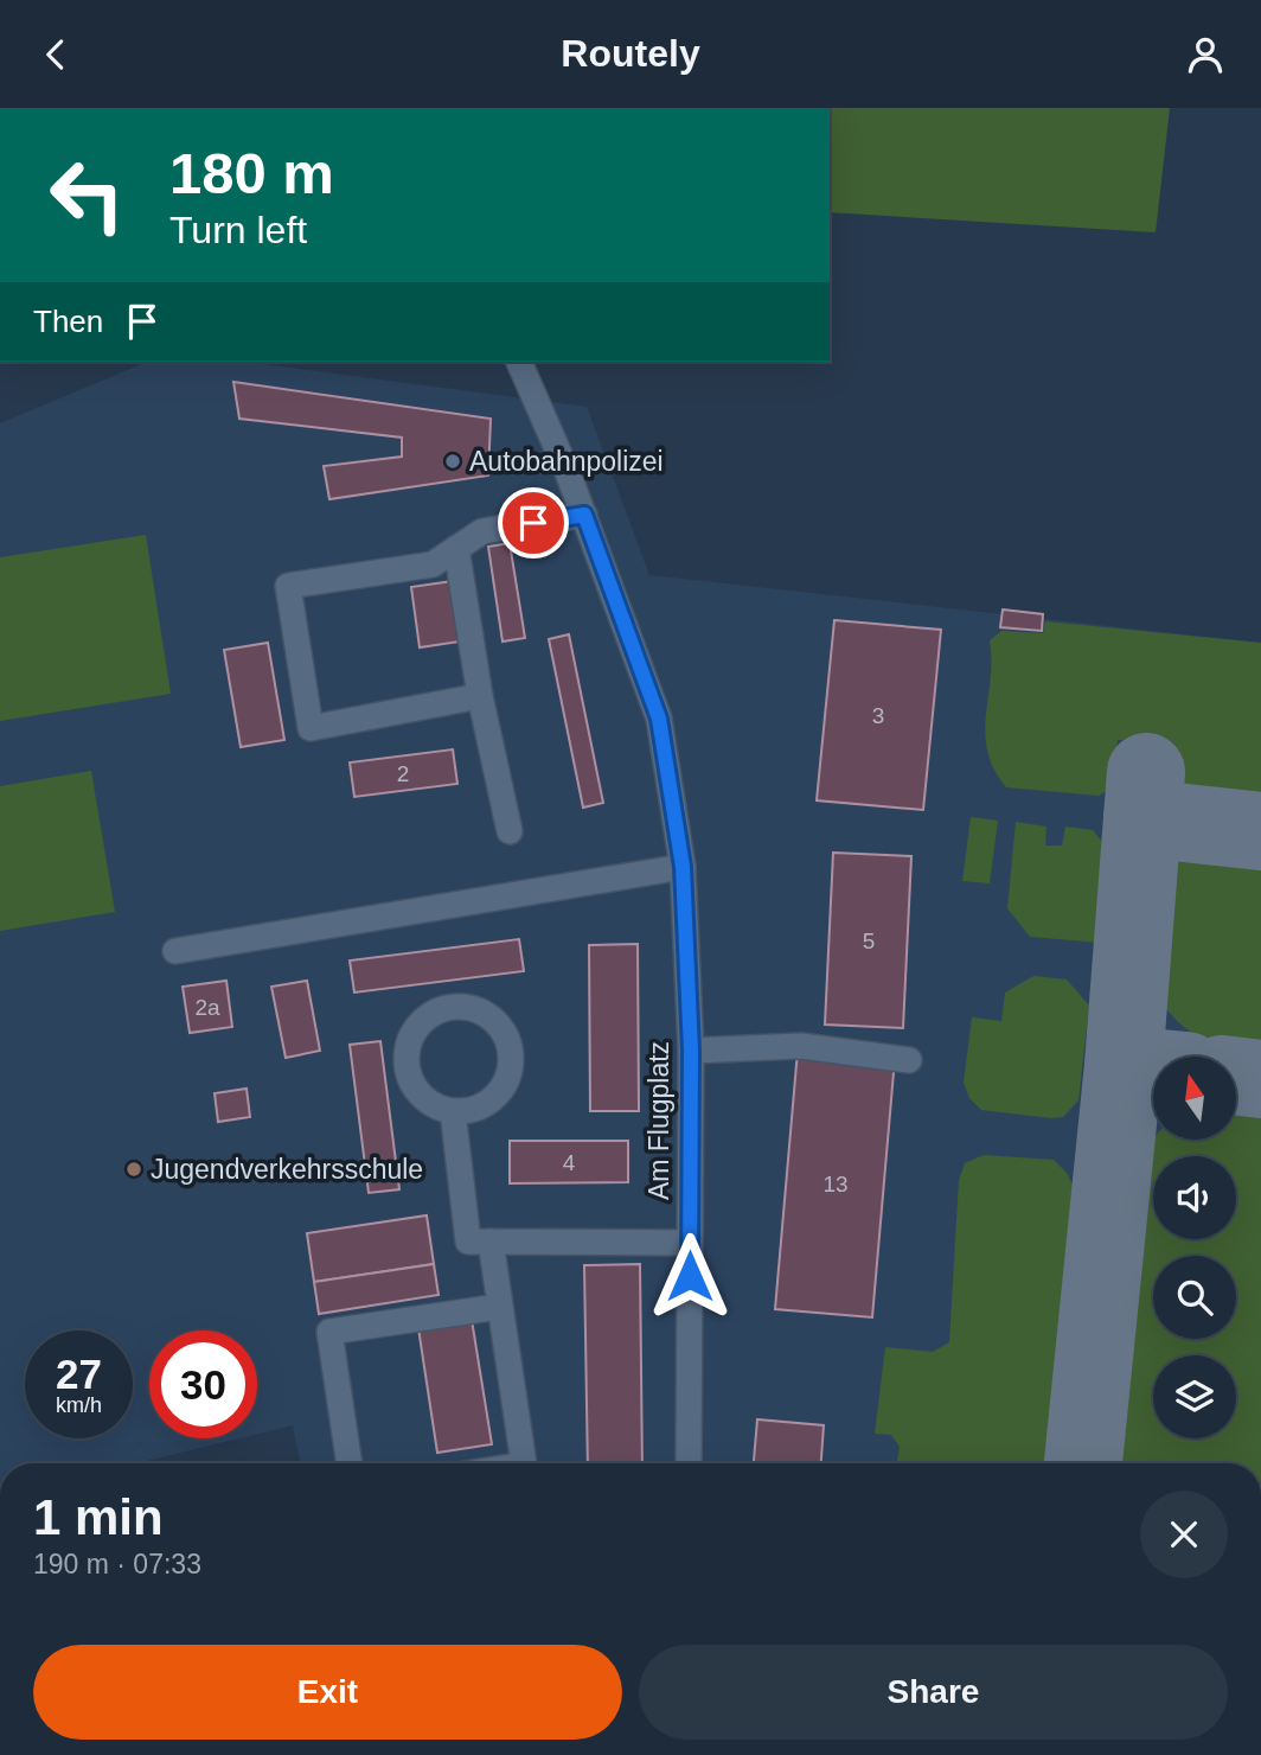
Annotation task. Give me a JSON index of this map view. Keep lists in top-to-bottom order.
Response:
{
  "streets": {
    "street": ["Am Flugplatz"]
  },
  "places": ["Autobahnpolizei", "Jugendverkehrsschule"],
  "house_numbers": [
    "3",
    "2",
    "5",
    "2a",
    "4",
    "13"
  ],
  "north": "top",
  "page": {
    "header": "Routely",
    "turn": ["180 m", "Turn left"],
    "then": "Then",
    "speed": "27 km/h",
    "limit": "30",
    "heading": ["1 min", "190 m · 07:33"],
    "buttons": ["Exit", "Share"]
  }
}
